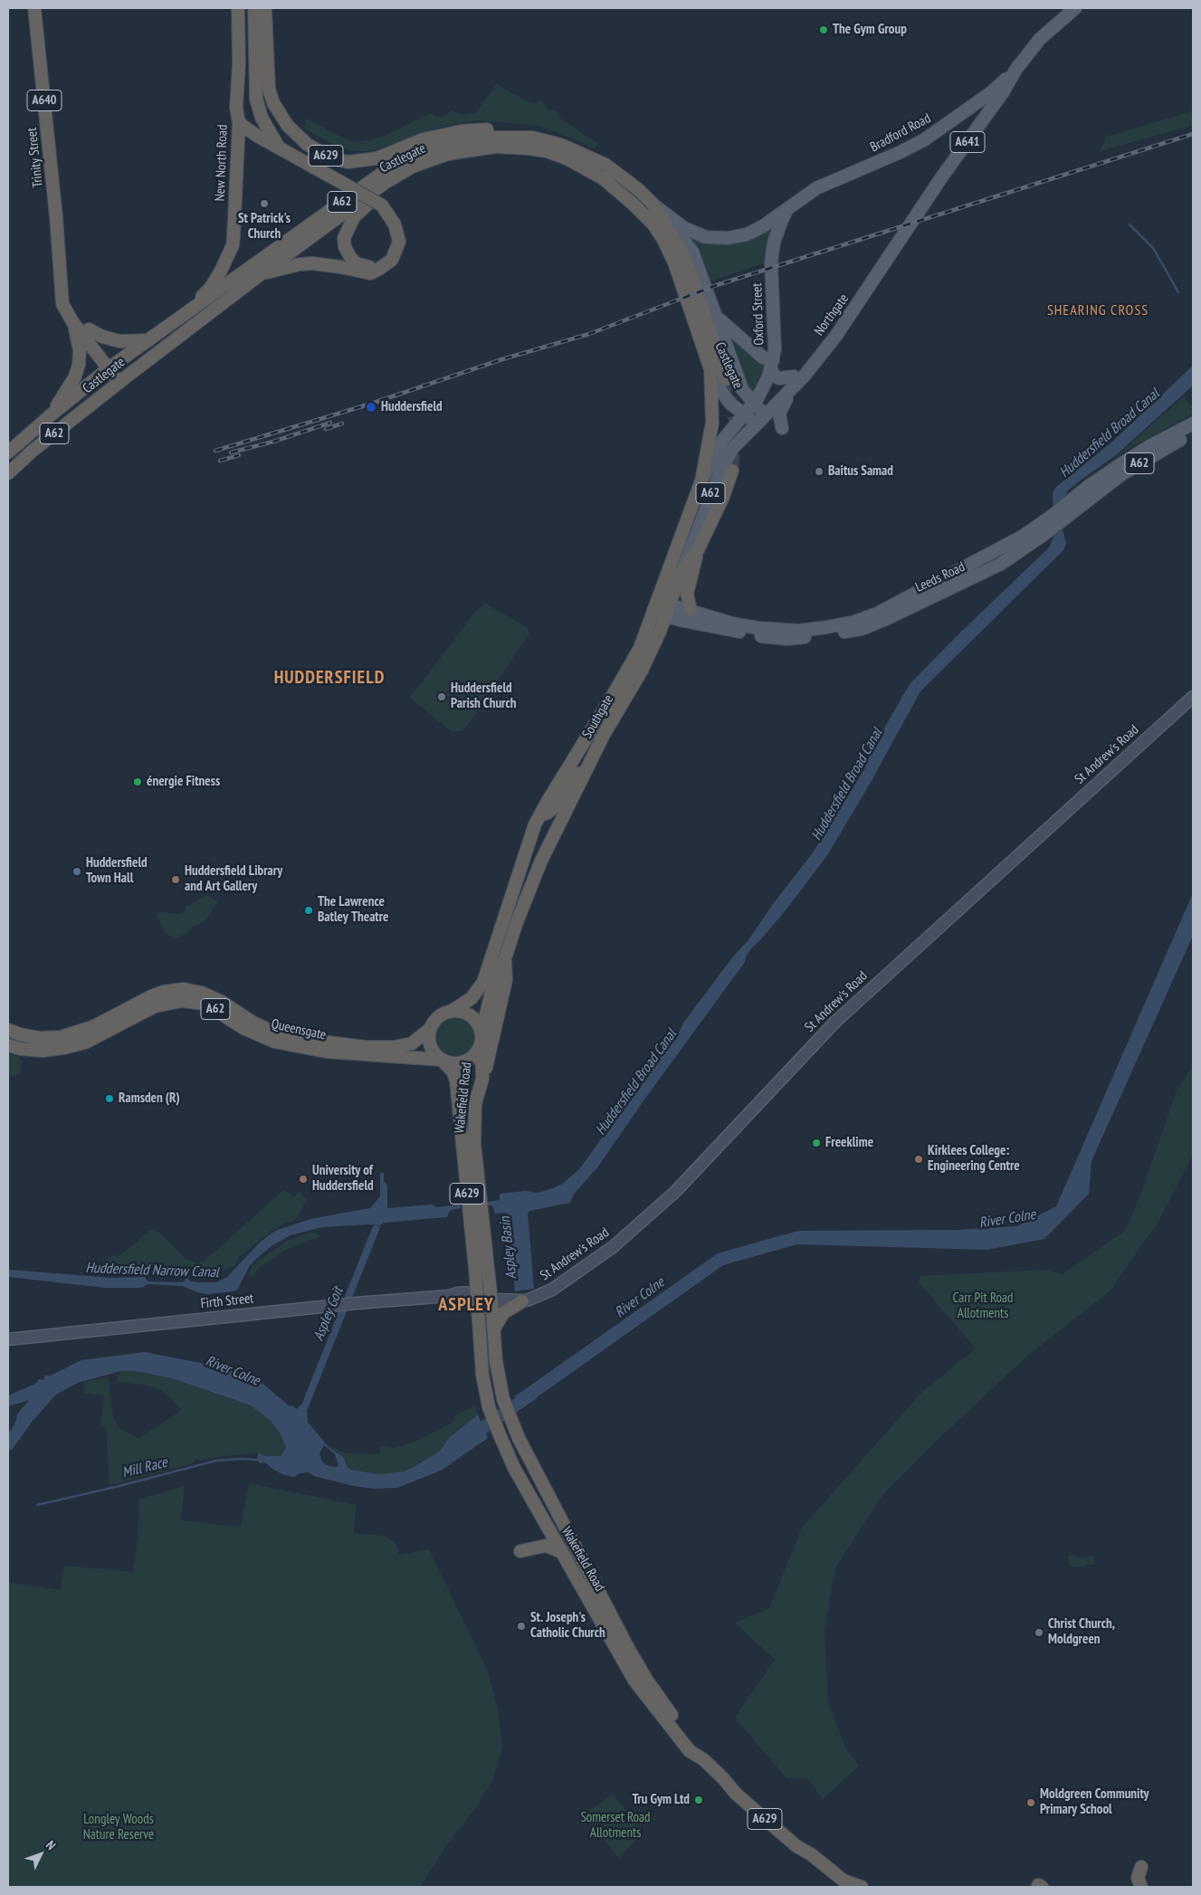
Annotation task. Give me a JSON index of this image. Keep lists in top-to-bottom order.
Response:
{
  "streets": {
    "highway": [
      "A640",
      "A629",
      "Trinity Street",
      "Castlegate",
      "New North Road",
      "A62",
      "Southgate",
      "Queensgate",
      "Wakefield Road"
    ],
    "main road": [
      "Bradford Road",
      "A641",
      "Oxford Street",
      "Northgate",
      "Leeds Road",
      "St Andrew's Road",
      "Firth Street"
    ]
  },
  "crossings": [
    ["Bradford Road", "A641"],
    ["Bradford Road", "Oxford Street"],
    ["Bradford Road", "Northgate"],
    ["A641", "Castlegate"],
    ["A641", "Oxford Street"],
    ["A629", "Castlegate"],
    ["A629", "New North Road"],
    ["Trinity Street", "Castlegate"],
    ["Castlegate", "New North Road"],
    ["Castlegate", "Oxford Street"],
    ["Castlegate", "Northgate"],
    ["Castlegate", "Southgate"],
    ["A62", "Leeds Road"],
    ["A62", "Southgate"],
    ["A62", "Wakefield Road"],
    ["Oxford Street", "Northgate"],
    ["Oxford Street", "Southgate"],
    ["Northgate", "Southgate"],
    ["Leeds Road", "Southgate"],
    ["Southgate", "Queensgate"],
    ["Southgate", "Wakefield Road"],
    ["St Andrew's Road", "Wakefield Road"],
    ["St Andrew's Road", "Firth Street"],
    ["Queensgate", "Wakefield Road"],
    ["Wakefield Road", "Firth Street"]
  ],
  "districts": ["SHEARING CROSS", "HUDDERSFIELD", "ASPLEY"],
  "water": [
    "Huddersfield Broad Canal",
    "River Colne",
    "Aspley Basin",
    "Huddersfield Narrow Canal",
    "Aspley Goit",
    "Mill Race"
  ],
  "parks": ["Carr Pit Road Allotments", "Somerset Road Allotments", "Longley Woods Nature Reserve"],
  "places": [
    "The Gym Group",
    "St Patrick's Church",
    "Huddersfield",
    "Baitus Samad",
    "Huddersfield Parish Church",
    "énergie Fitness",
    "Huddersfield Town Hall",
    "Huddersfield Library and Art Gallery",
    "The Lawrence Batley Theatre",
    "Ramsden (R)",
    "Freeklime",
    "Kirklees College: Engineering Centre",
    "University of Huddersfield",
    "St. Joseph's Catholic Church",
    "Christ Church, Moldgreen",
    "Tru Gym Ltd",
    "Moldgreen Community Primary School"
  ],
  "north": "top right"
}
